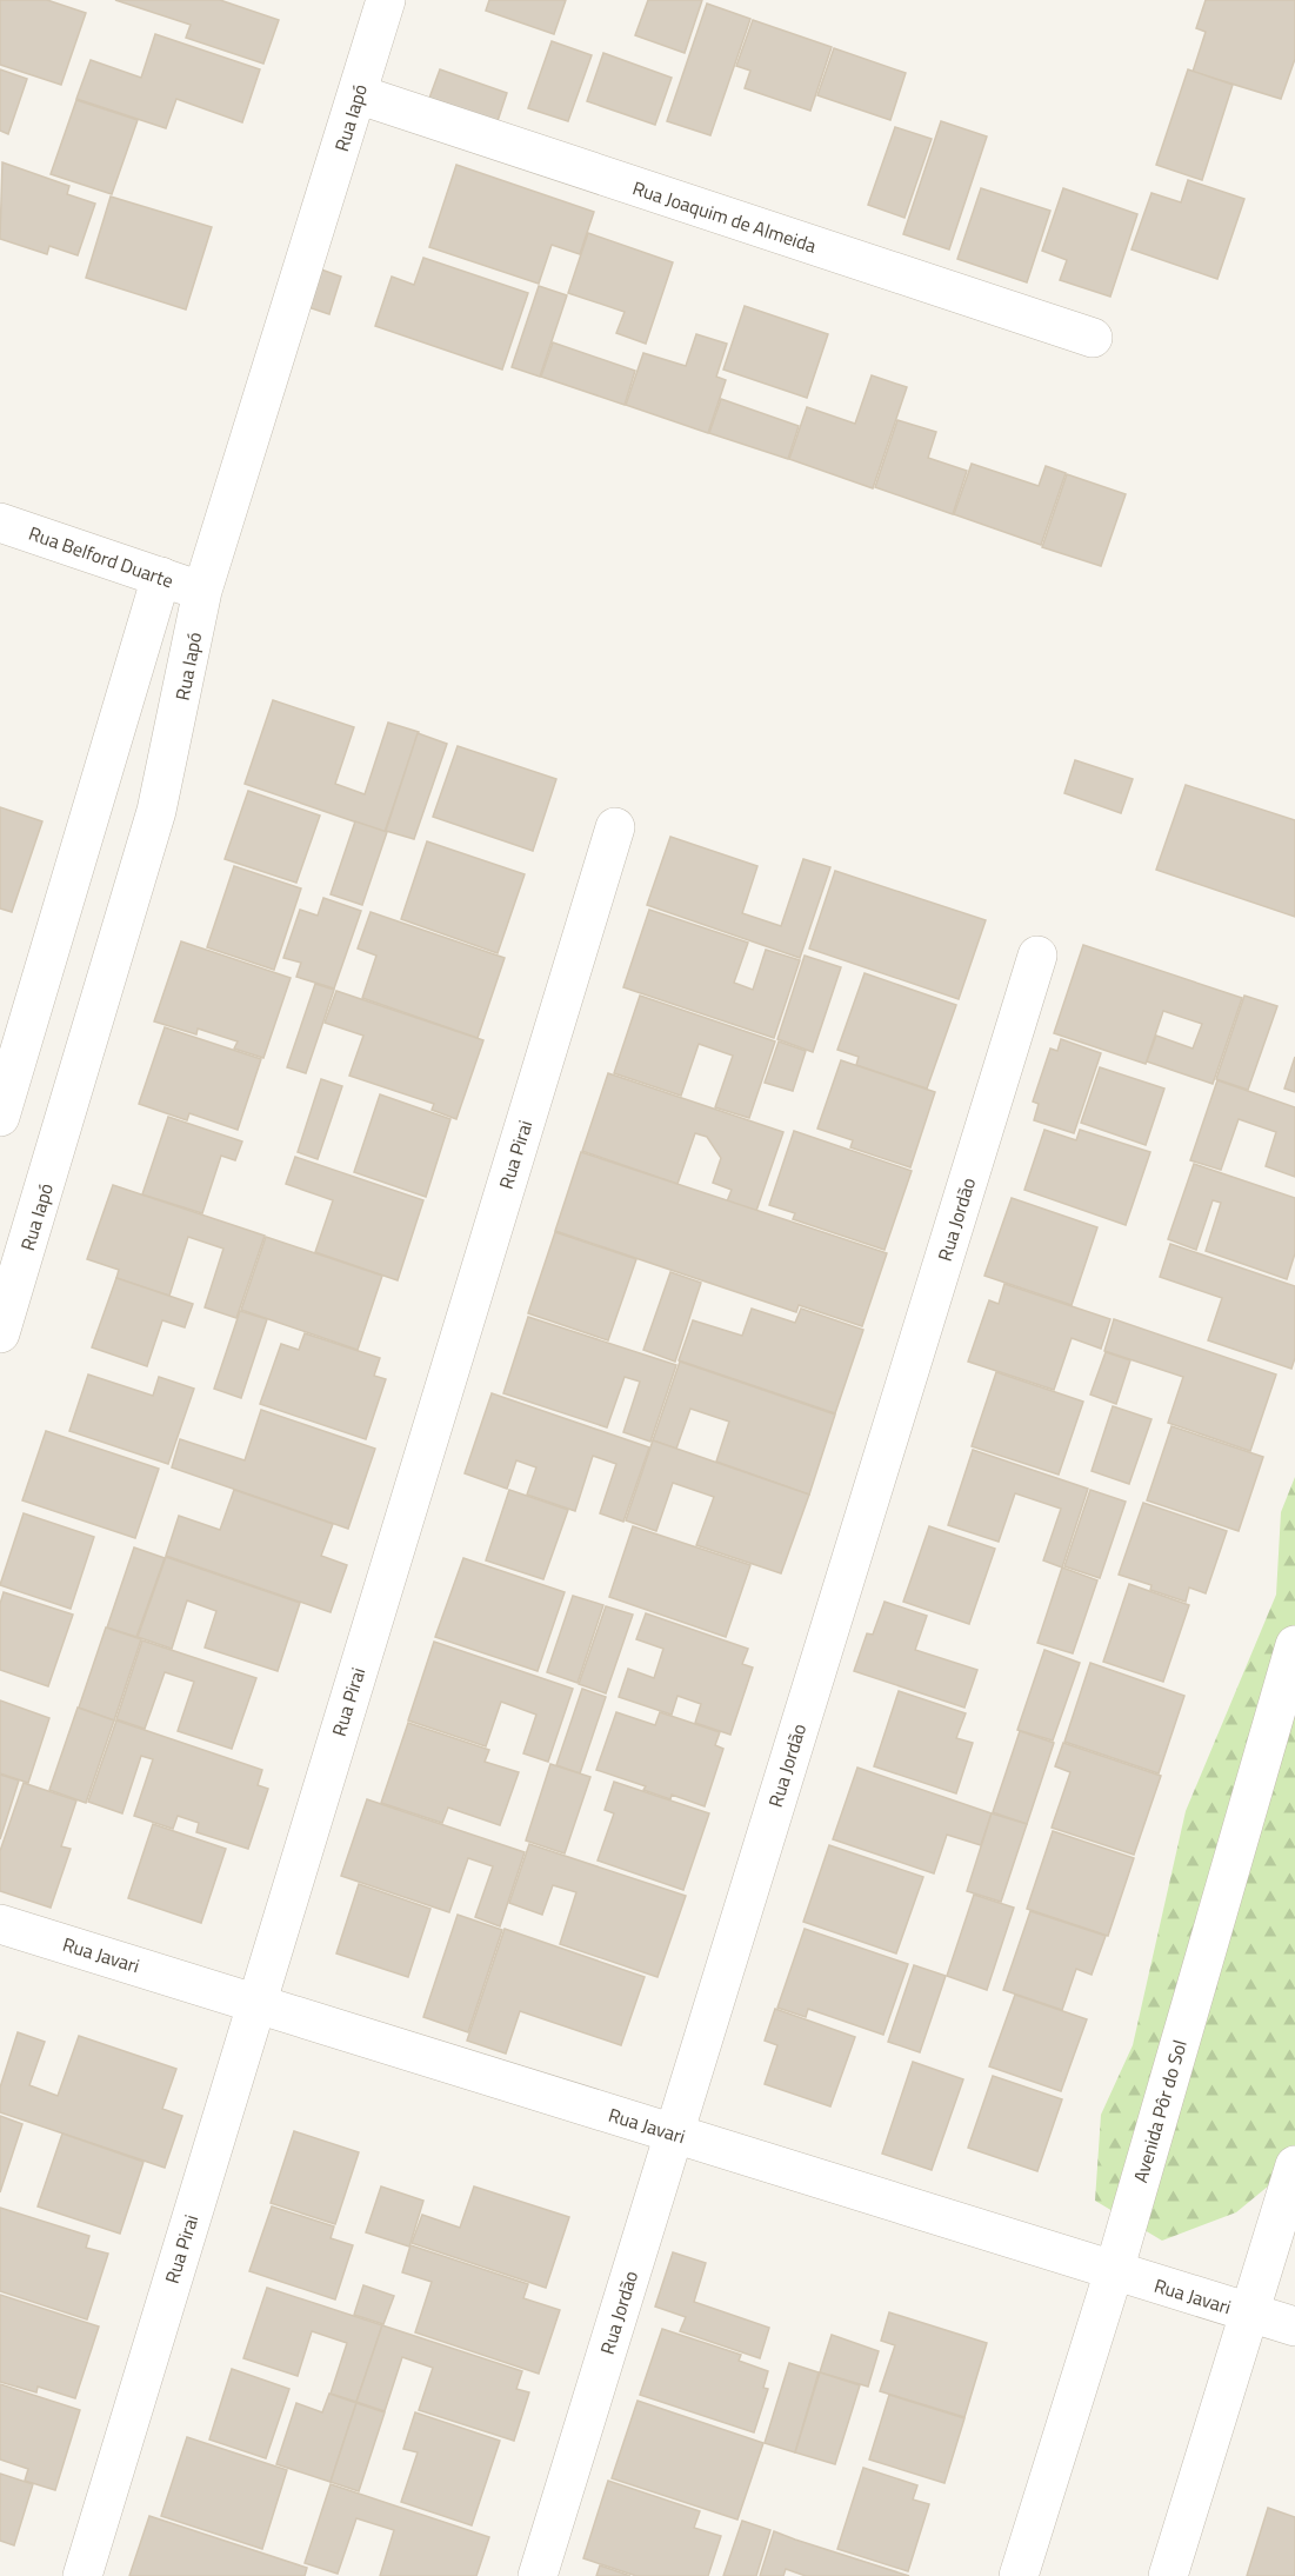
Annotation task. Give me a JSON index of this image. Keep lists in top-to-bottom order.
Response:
{
  "streets": {
    "street": [
      "Rua Iapó",
      "Rua Joaquim de Almeida",
      "Rua Belford Duarte",
      "Rua Pirai",
      "Rua Jordão",
      "Rua Javari",
      "Avenida Pôr do Sol"
    ]
  },
  "crossings": [
    ["Rua Iapó", "Rua Joaquim de Almeida"],
    ["Rua Iapó", "Rua Belford Duarte"],
    ["Rua Pirai", "Rua Javari"],
    ["Rua Jordão", "Rua Javari"],
    ["Rua Javari", "Avenida Pôr do Sol"]
  ]
}
